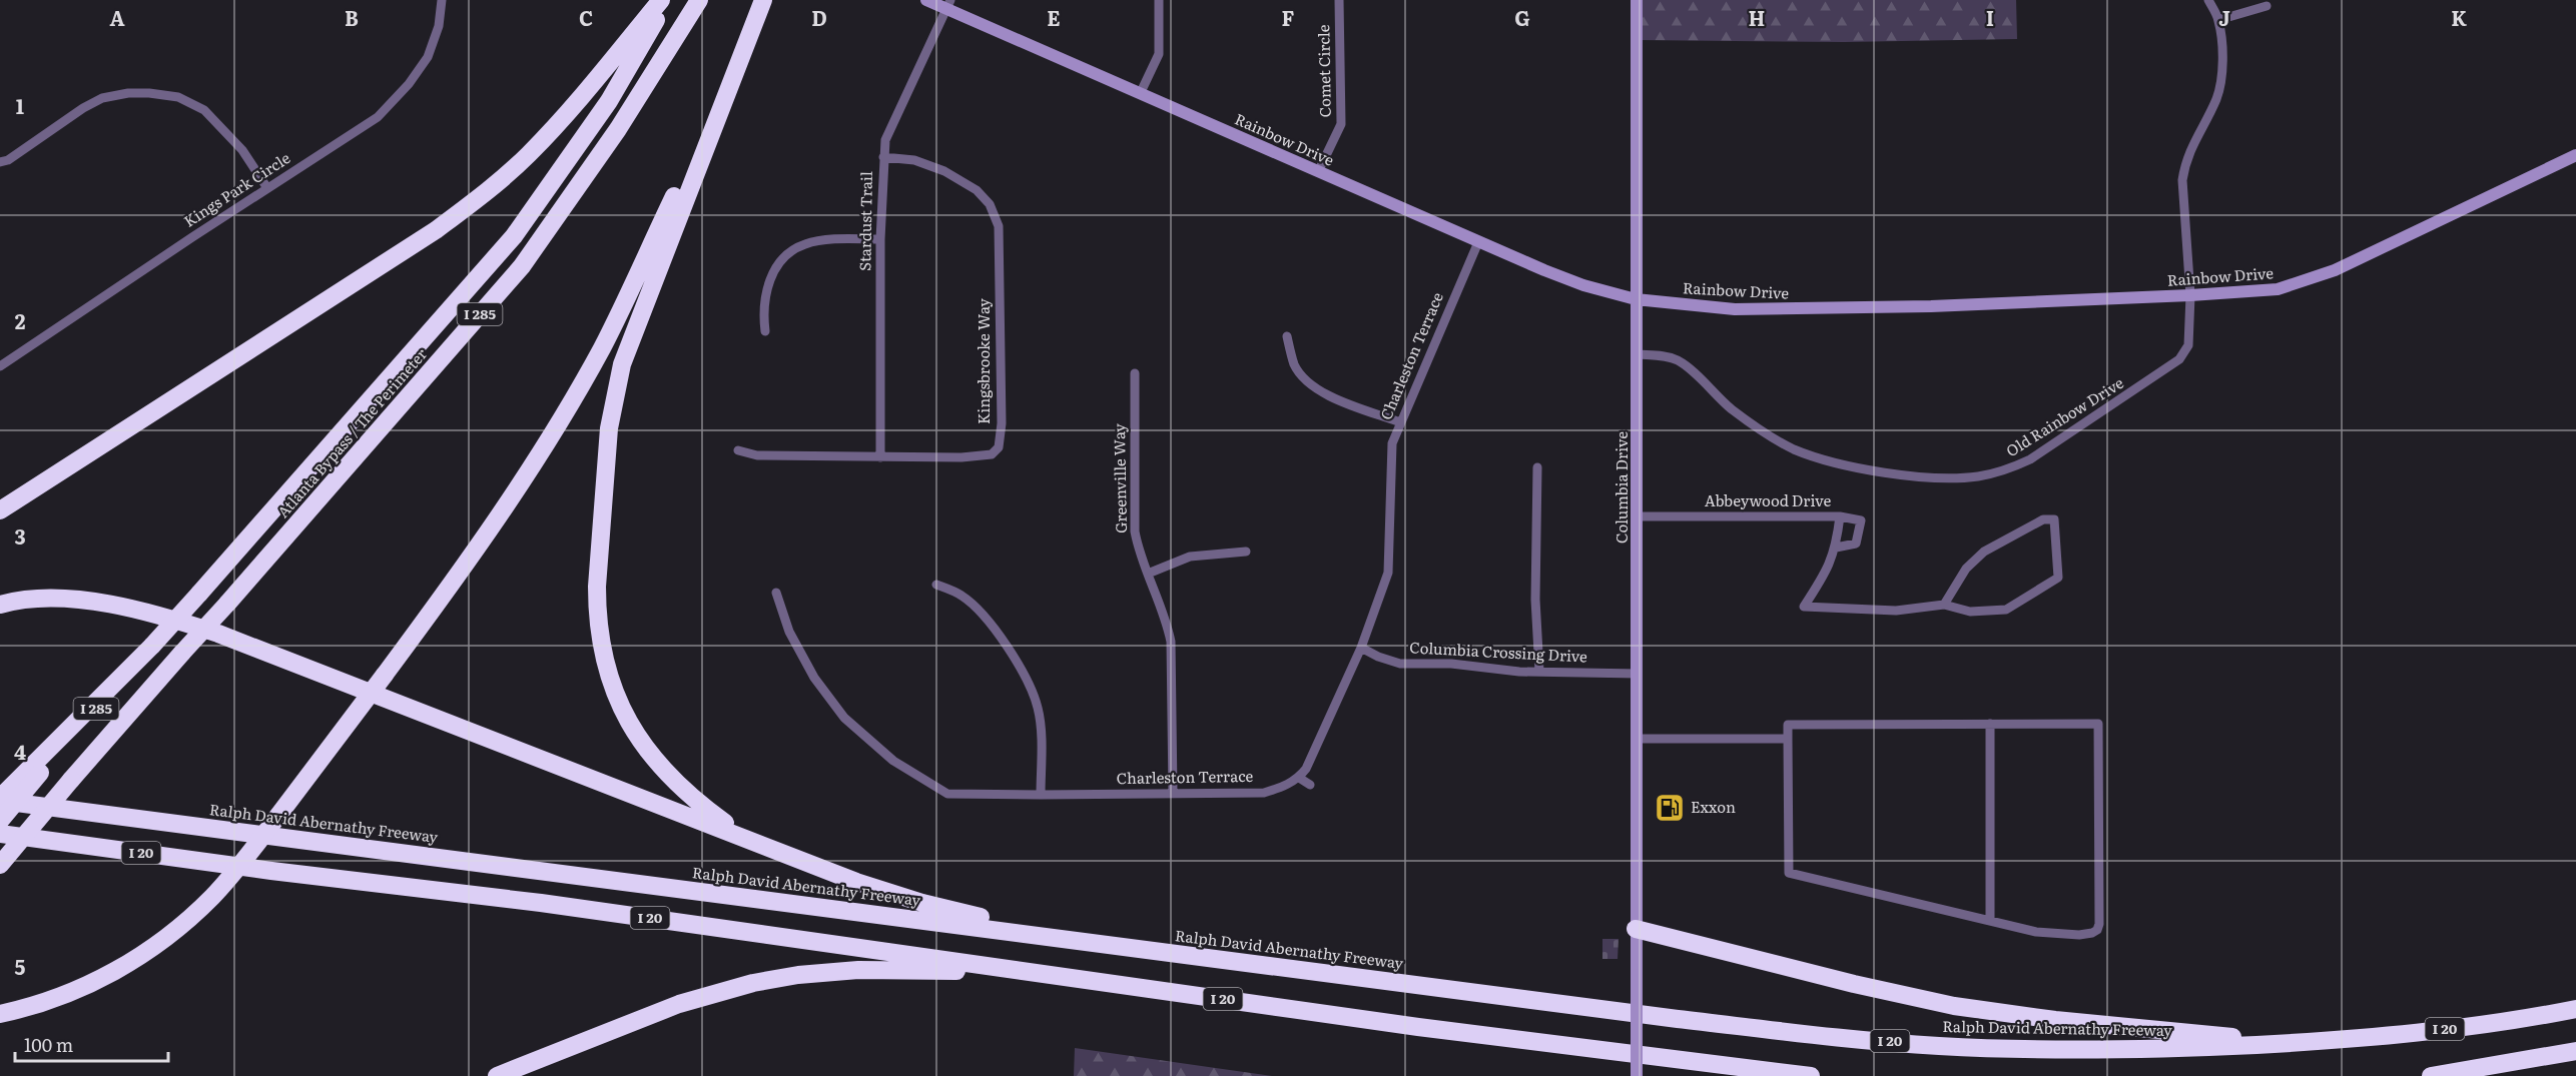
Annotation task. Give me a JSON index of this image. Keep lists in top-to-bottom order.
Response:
{
  "streets": {
    "highway": [
      "I 285",
      "Atlanta Bypass / The Perimeter",
      "Ralph David Abernathy Freeway",
      "I 20"
    ],
    "street": [
      "Comet Circle",
      "Rainbow Drive",
      "Kings Park Circle",
      "Stardust Trail",
      "Charleston Terrace",
      "Kingsbrooke Way",
      "Old Rainbow Drive",
      "Greenville Way",
      "Columbia Drive",
      "Abbeywood Drive",
      "Columbia Crossing Drive"
    ]
  },
  "crossings": [
    ["Comet Circle", "Rainbow Drive"],
    ["Rainbow Drive", "Stardust Trail"],
    ["Rainbow Drive", "Charleston Terrace"],
    ["Rainbow Drive", "Old Rainbow Drive"],
    ["Rainbow Drive", "Columbia Drive"],
    ["Stardust Trail", "Kingsbrooke Way"],
    ["Charleston Terrace", "Greenville Way"],
    ["Charleston Terrace", "Columbia Crossing Drive"],
    ["Old Rainbow Drive", "Columbia Drive"],
    ["Columbia Drive", "Abbeywood Drive"],
    ["Columbia Drive", "Columbia Crossing Drive"]
  ],
  "places": {
    "fuel station": ["Exxon"]
  },
  "scale_bar": "100 m",
  "grid": {
    "columns": [
      "A",
      "B",
      "C",
      "D",
      "E",
      "F",
      "G",
      "H",
      "I",
      "J",
      "K"
    ],
    "rows": [
      "1",
      "2",
      "3",
      "4",
      "5"
    ]
  }
}
